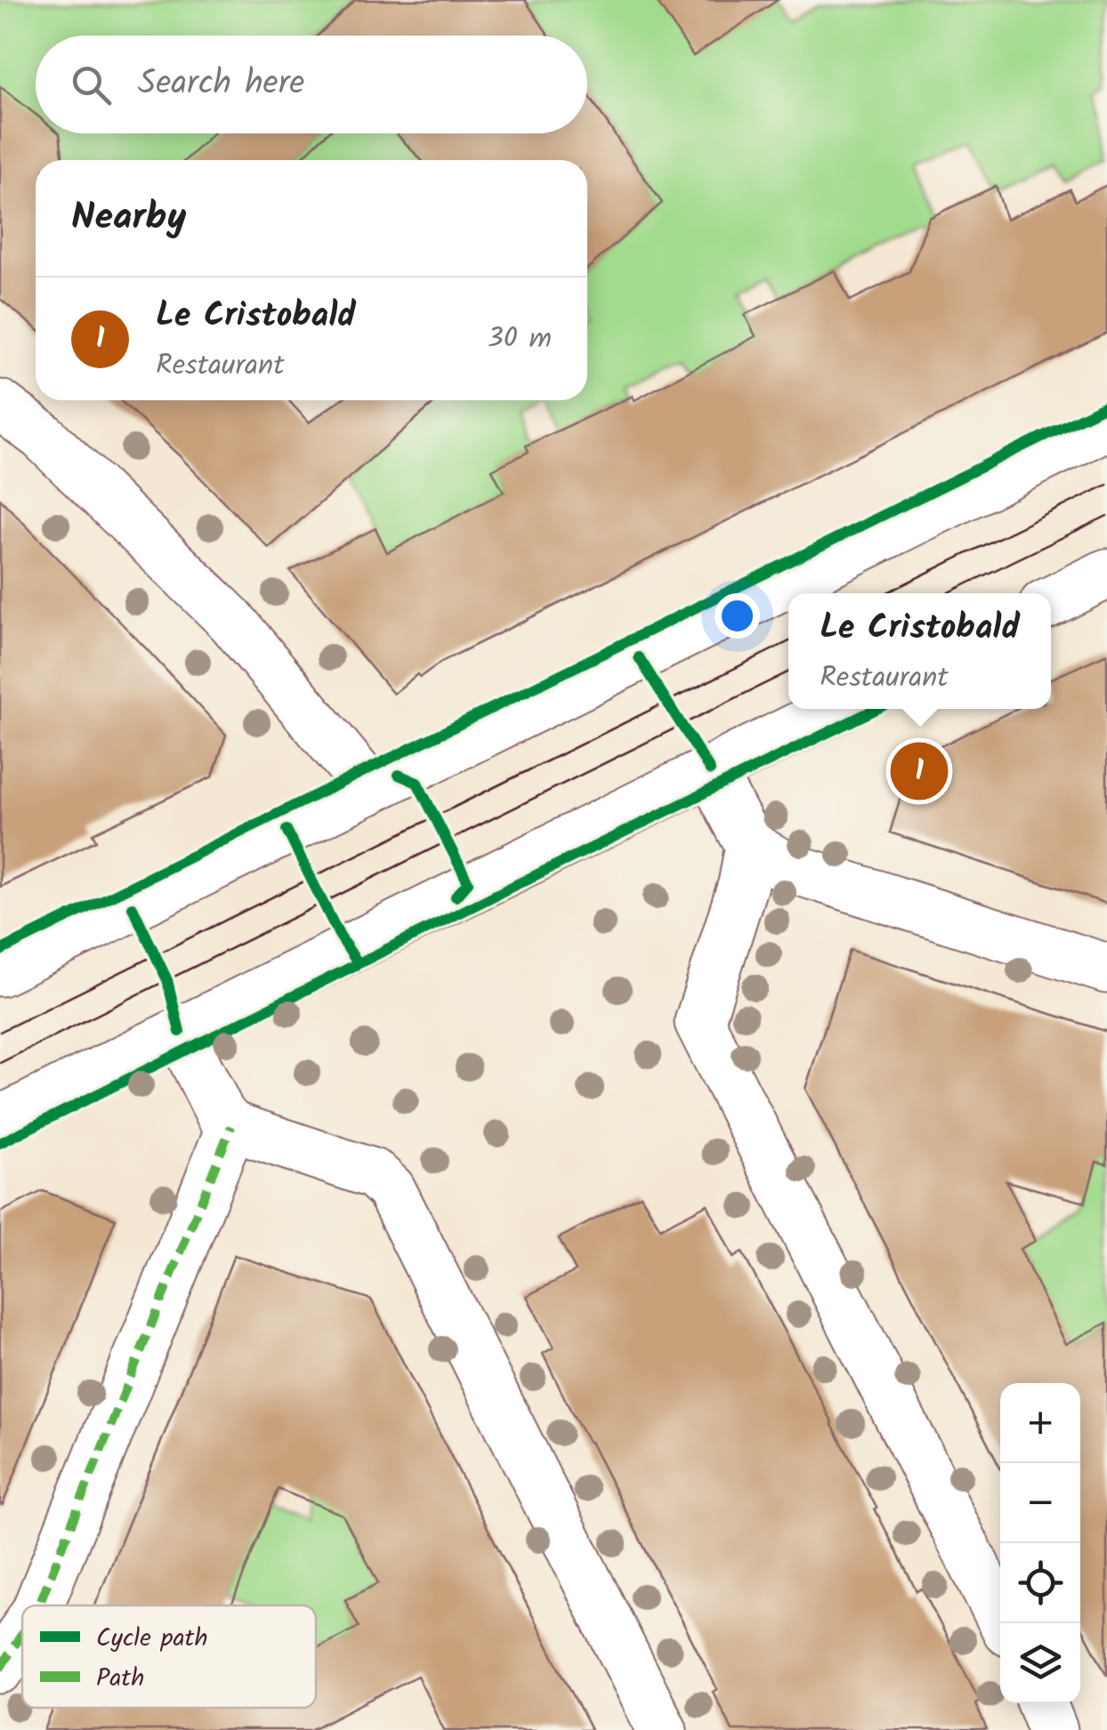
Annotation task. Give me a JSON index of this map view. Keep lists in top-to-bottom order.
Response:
{
  "legend": ["Cycle path", "Path"],
  "page": {
    "search": "Search here",
    "heading": "Nearby",
    "list": [
      {
        "mark": "1",
        "name": "Le Cristobald",
        "note": "Restaurant",
        "value": "30 m"
      }
    ],
    "popup": ["Le Cristobald", "Restaurant"],
    "pins": "1",
    "map_buttons": ["+", "−"]
  }
}
